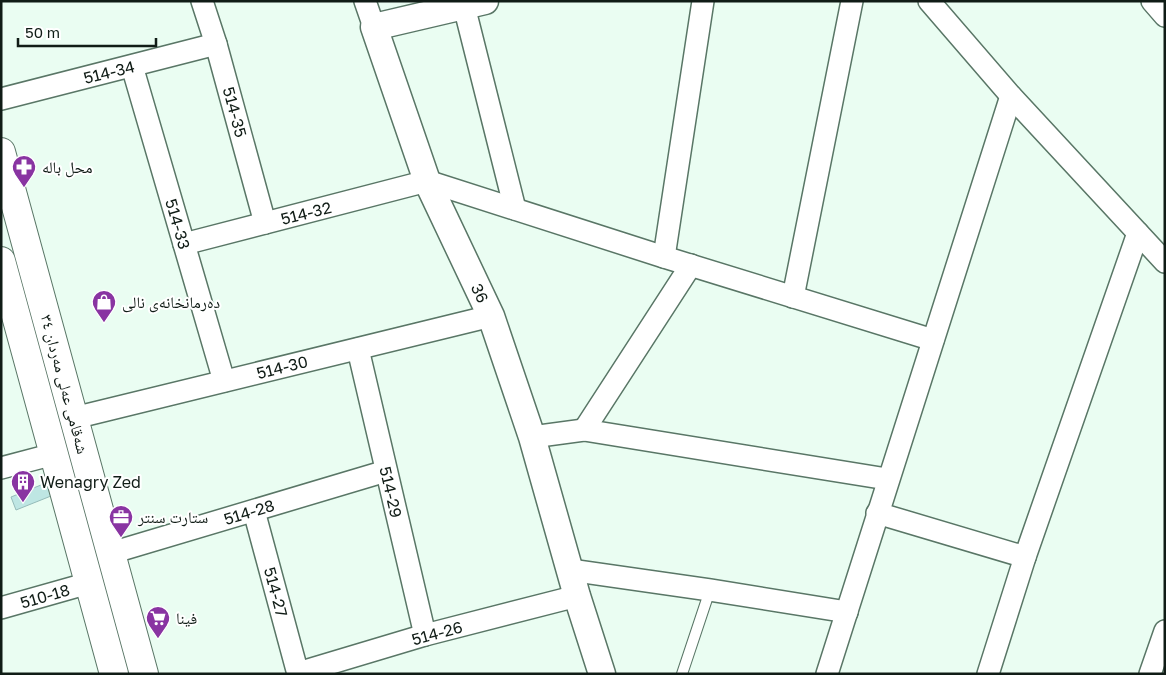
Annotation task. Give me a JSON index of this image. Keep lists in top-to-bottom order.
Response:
{
  "streets": {
    "main road": ["شەقامی عەلی مەردان ٣٤"],
    "street": [
      "514-34",
      "514-35",
      "514-32",
      "514-33",
      "36",
      "514-30",
      "514-29",
      "514-28",
      "514-27",
      "510-18",
      "514-26"
    ]
  },
  "crossings": [
    ["514-34", "514-35"],
    ["514-34", "514-33"],
    ["514-35", "514-32"],
    ["514-32", "514-33"],
    ["514-32", "36"],
    ["514-33", "514-30"],
    ["36", "514-30"],
    ["36", "514-26"],
    ["514-30", "شەقامی عەلی مەردان ٣٤"],
    ["514-30", "514-29"],
    ["شەقامی عەلی مەردان ٣٤", "514-28"],
    ["شەقامی عەلی مەردان ٣٤", "510-18"],
    ["514-29", "514-28"],
    ["514-29", "514-26"],
    ["514-28", "514-27"],
    ["514-27", "514-26"]
  ],
  "places": {
    "pharmacy": ["محل باله"],
    "shop": ["دەرمانخانەی نالی"],
    "building": ["Wenagry Zed"],
    "office": ["ستارت سنتر"],
    "supermarket": ["فينا"]
  },
  "scale_bar": "50 m"
}
